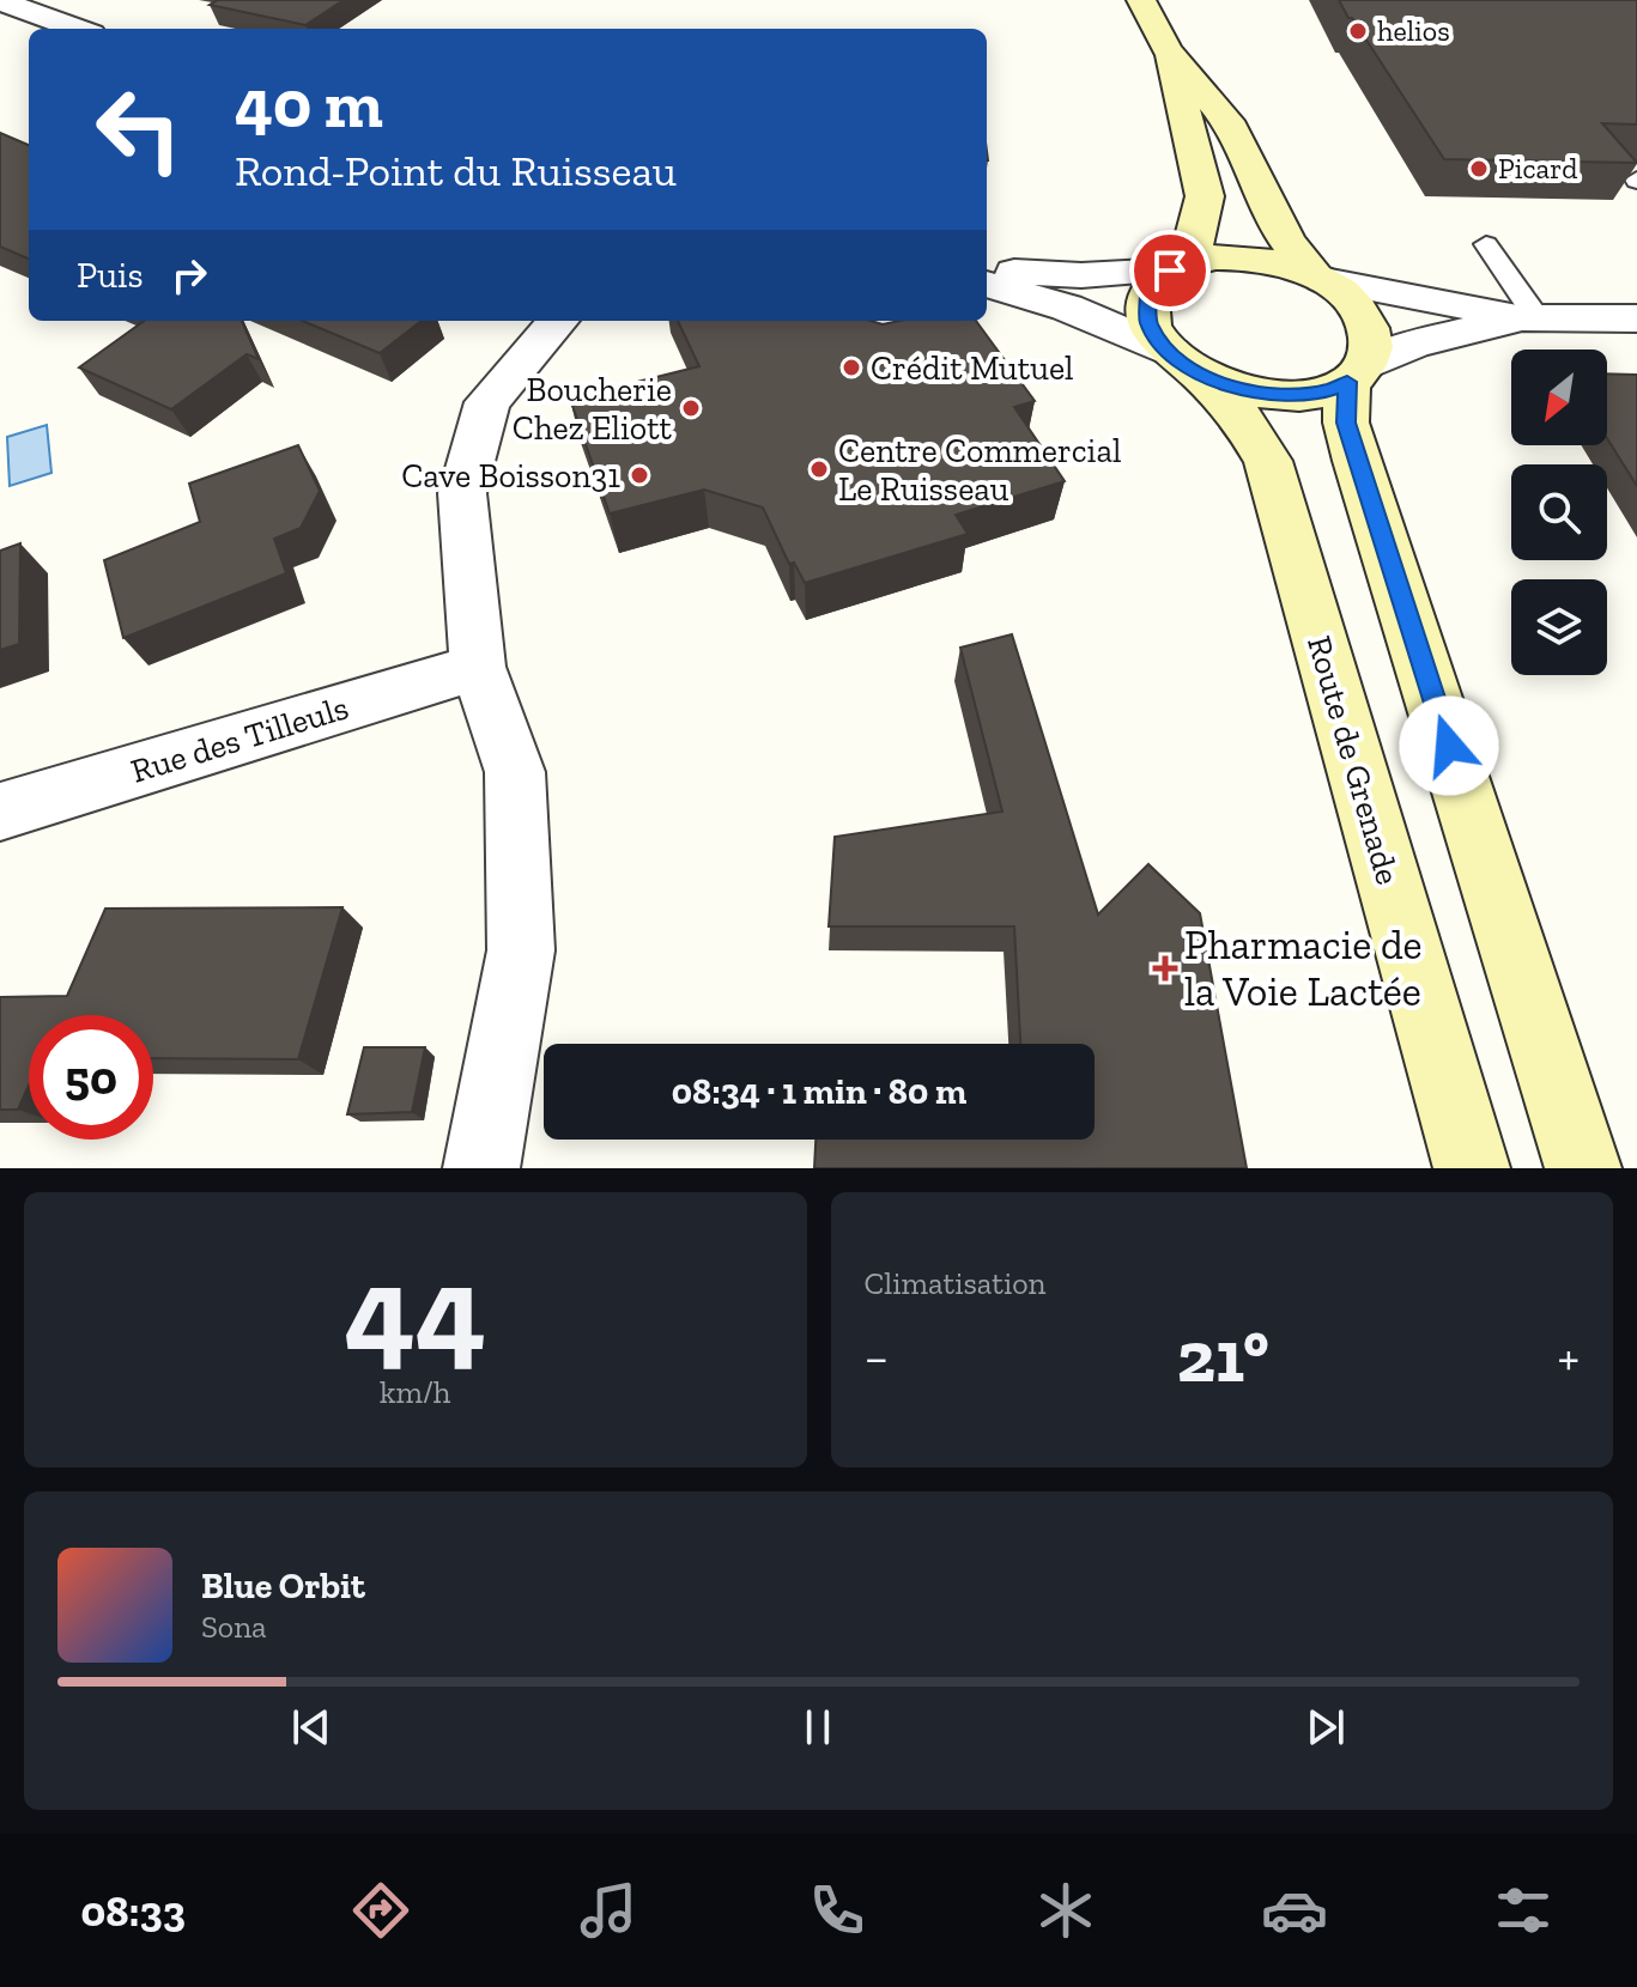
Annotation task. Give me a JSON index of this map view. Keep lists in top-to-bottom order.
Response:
{
  "streets": {
    "main road": ["Route de Grenade"],
    "street": ["Rue des Tilleuls"]
  },
  "places": {
    "other": [
      "helios",
      "Picard",
      "Crédit Mutuel",
      "Boucherie Chez Eliott",
      "Centre Commercial Le Ruisseau",
      "Cave Boisson31"
    ],
    "health": ["Pharmacie de la Voie Lactée"]
  },
  "north": "bottom left",
  "page": {
    "turn": ["40 m", "Rond-Point du Ruisseau"],
    "then": "Puis",
    "limit": "50",
    "trip": "08:34 · 1 min · 80 m",
    "tile": [
      ["44", "km/h"],
      "Climatisation"
    ],
    "heat": ["−", "21°", "+"],
    "song": ["Blue Orbit", "Sona"],
    "tabs": "08:33"
  }
}
